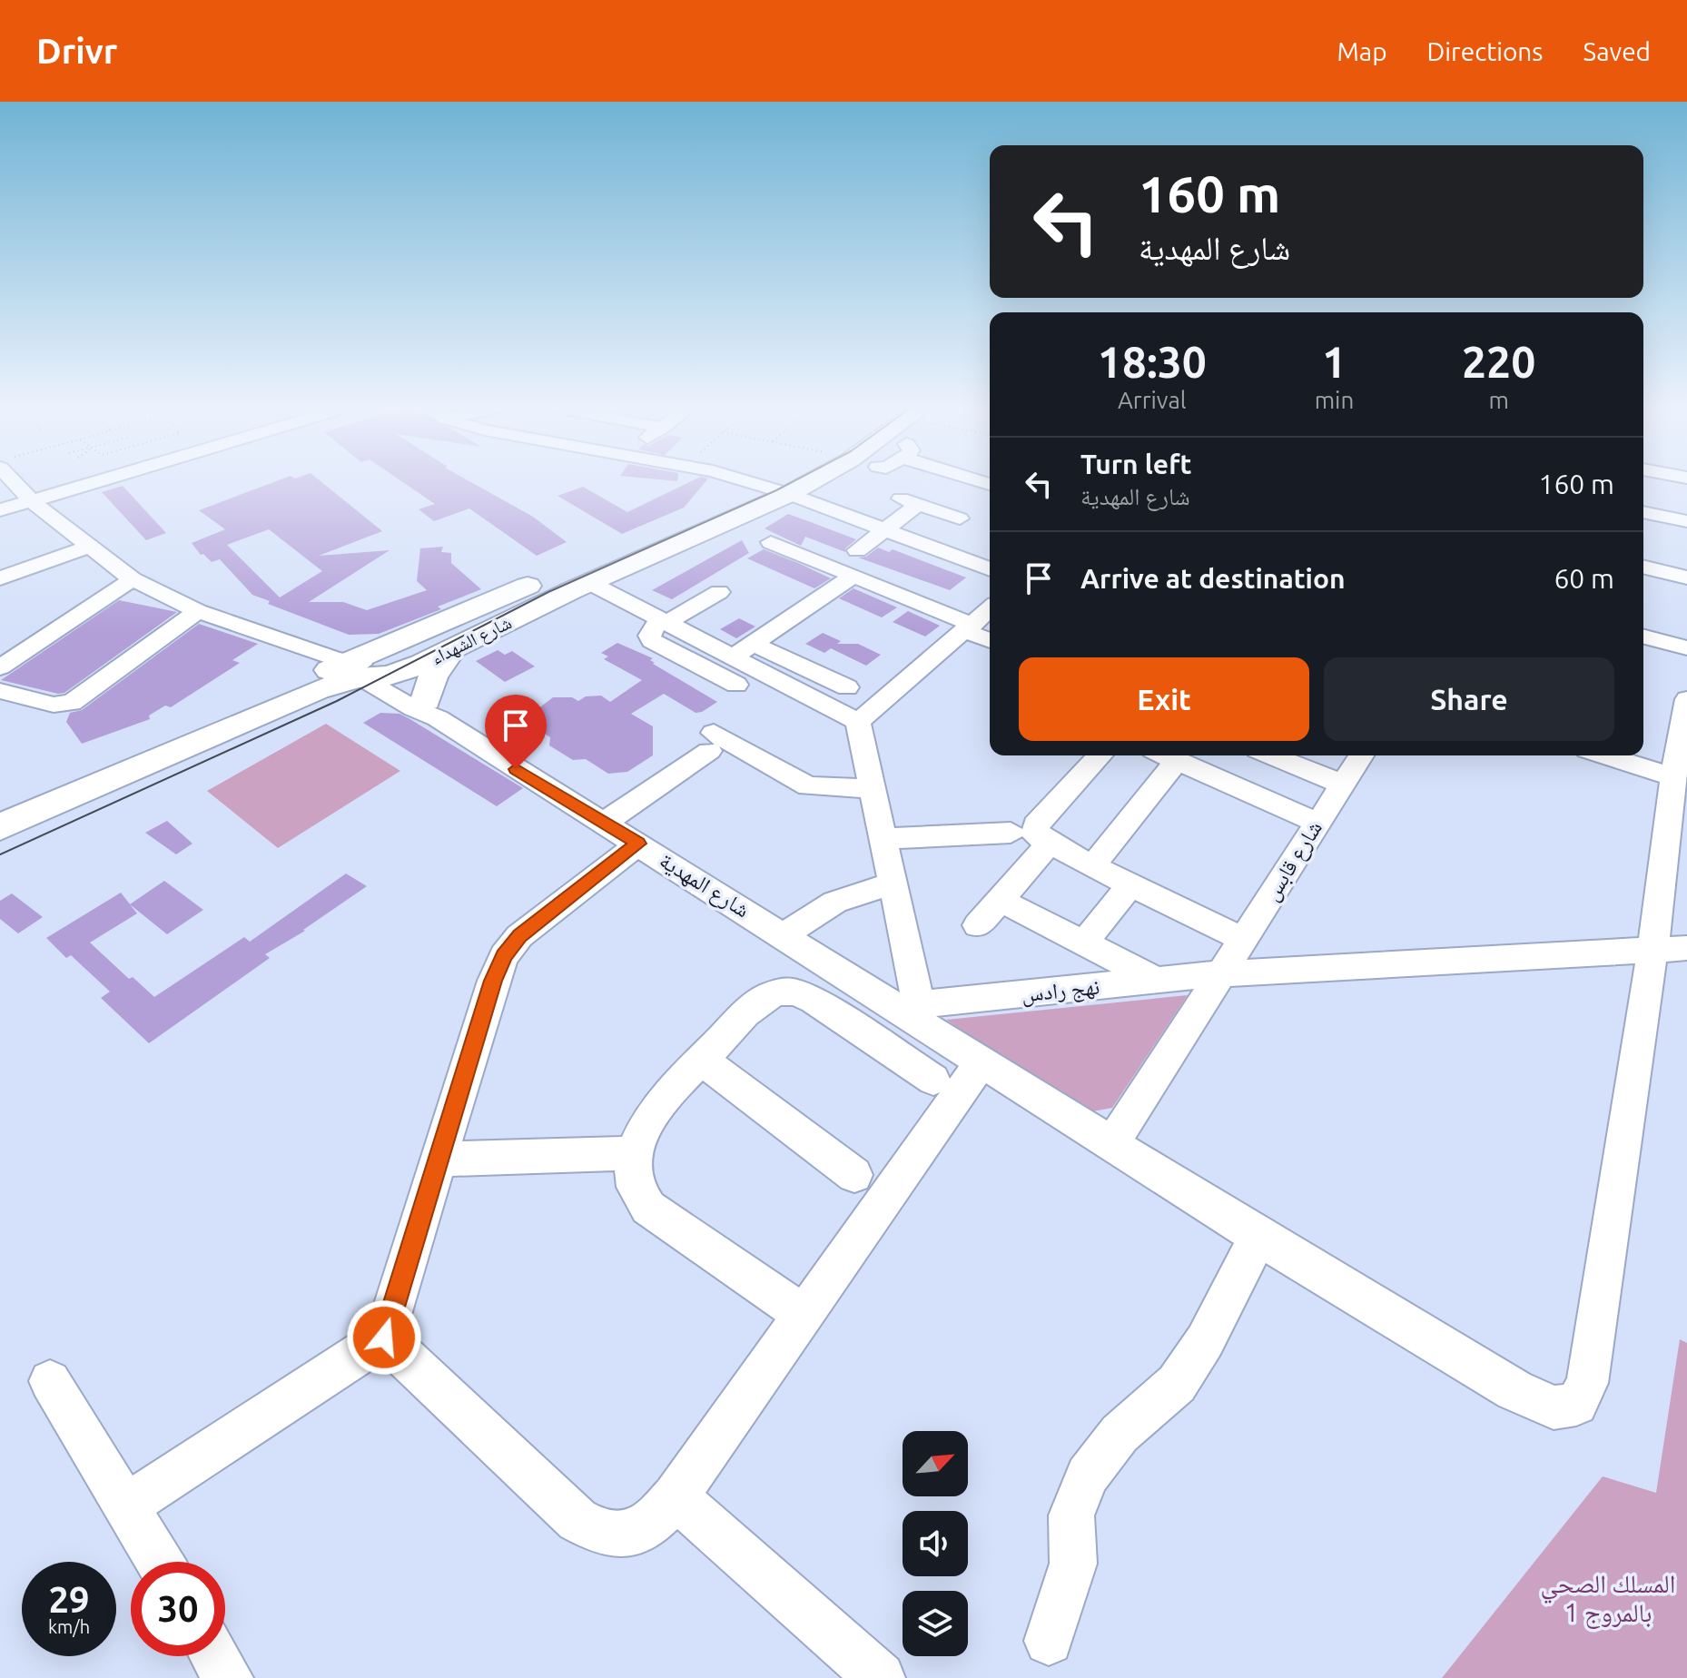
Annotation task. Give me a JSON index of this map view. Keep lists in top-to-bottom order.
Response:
{
  "streets": {
    "main road": ["شارع الشهداء"],
    "street": ["شارع قابس", "شارع المهدية", "نهج رادس"]
  },
  "crossings": [
    ["شارع الشهداء", "شارع المهدية"],
    ["شارع قابس", "شارع المهدية"],
    ["شارع قابس", "نهج رادس"],
    ["شارع المهدية", "نهج رادس"]
  ],
  "parks": ["المسلك الصحي بالمروج 1"],
  "north": "top right",
  "page": {
    "header": "Drivr",
    "nav": ["Map", "Directions", "Saved"],
    "turn": ["160 m", "شارع المهدية"],
    "eta": [
      "18:30",
      "Arrival",
      "1",
      "min",
      "220",
      "m"
    ],
    "list": [
      {
        "name": "Turn left",
        "note": "شارع المهدية",
        "value": "160 m"
      },
      {
        "name": "Arrive at destination",
        "value": "60 m"
      }
    ],
    "buttons": ["Exit", "Share"],
    "speed": "29 km/h",
    "limit": "30"
  }
}
